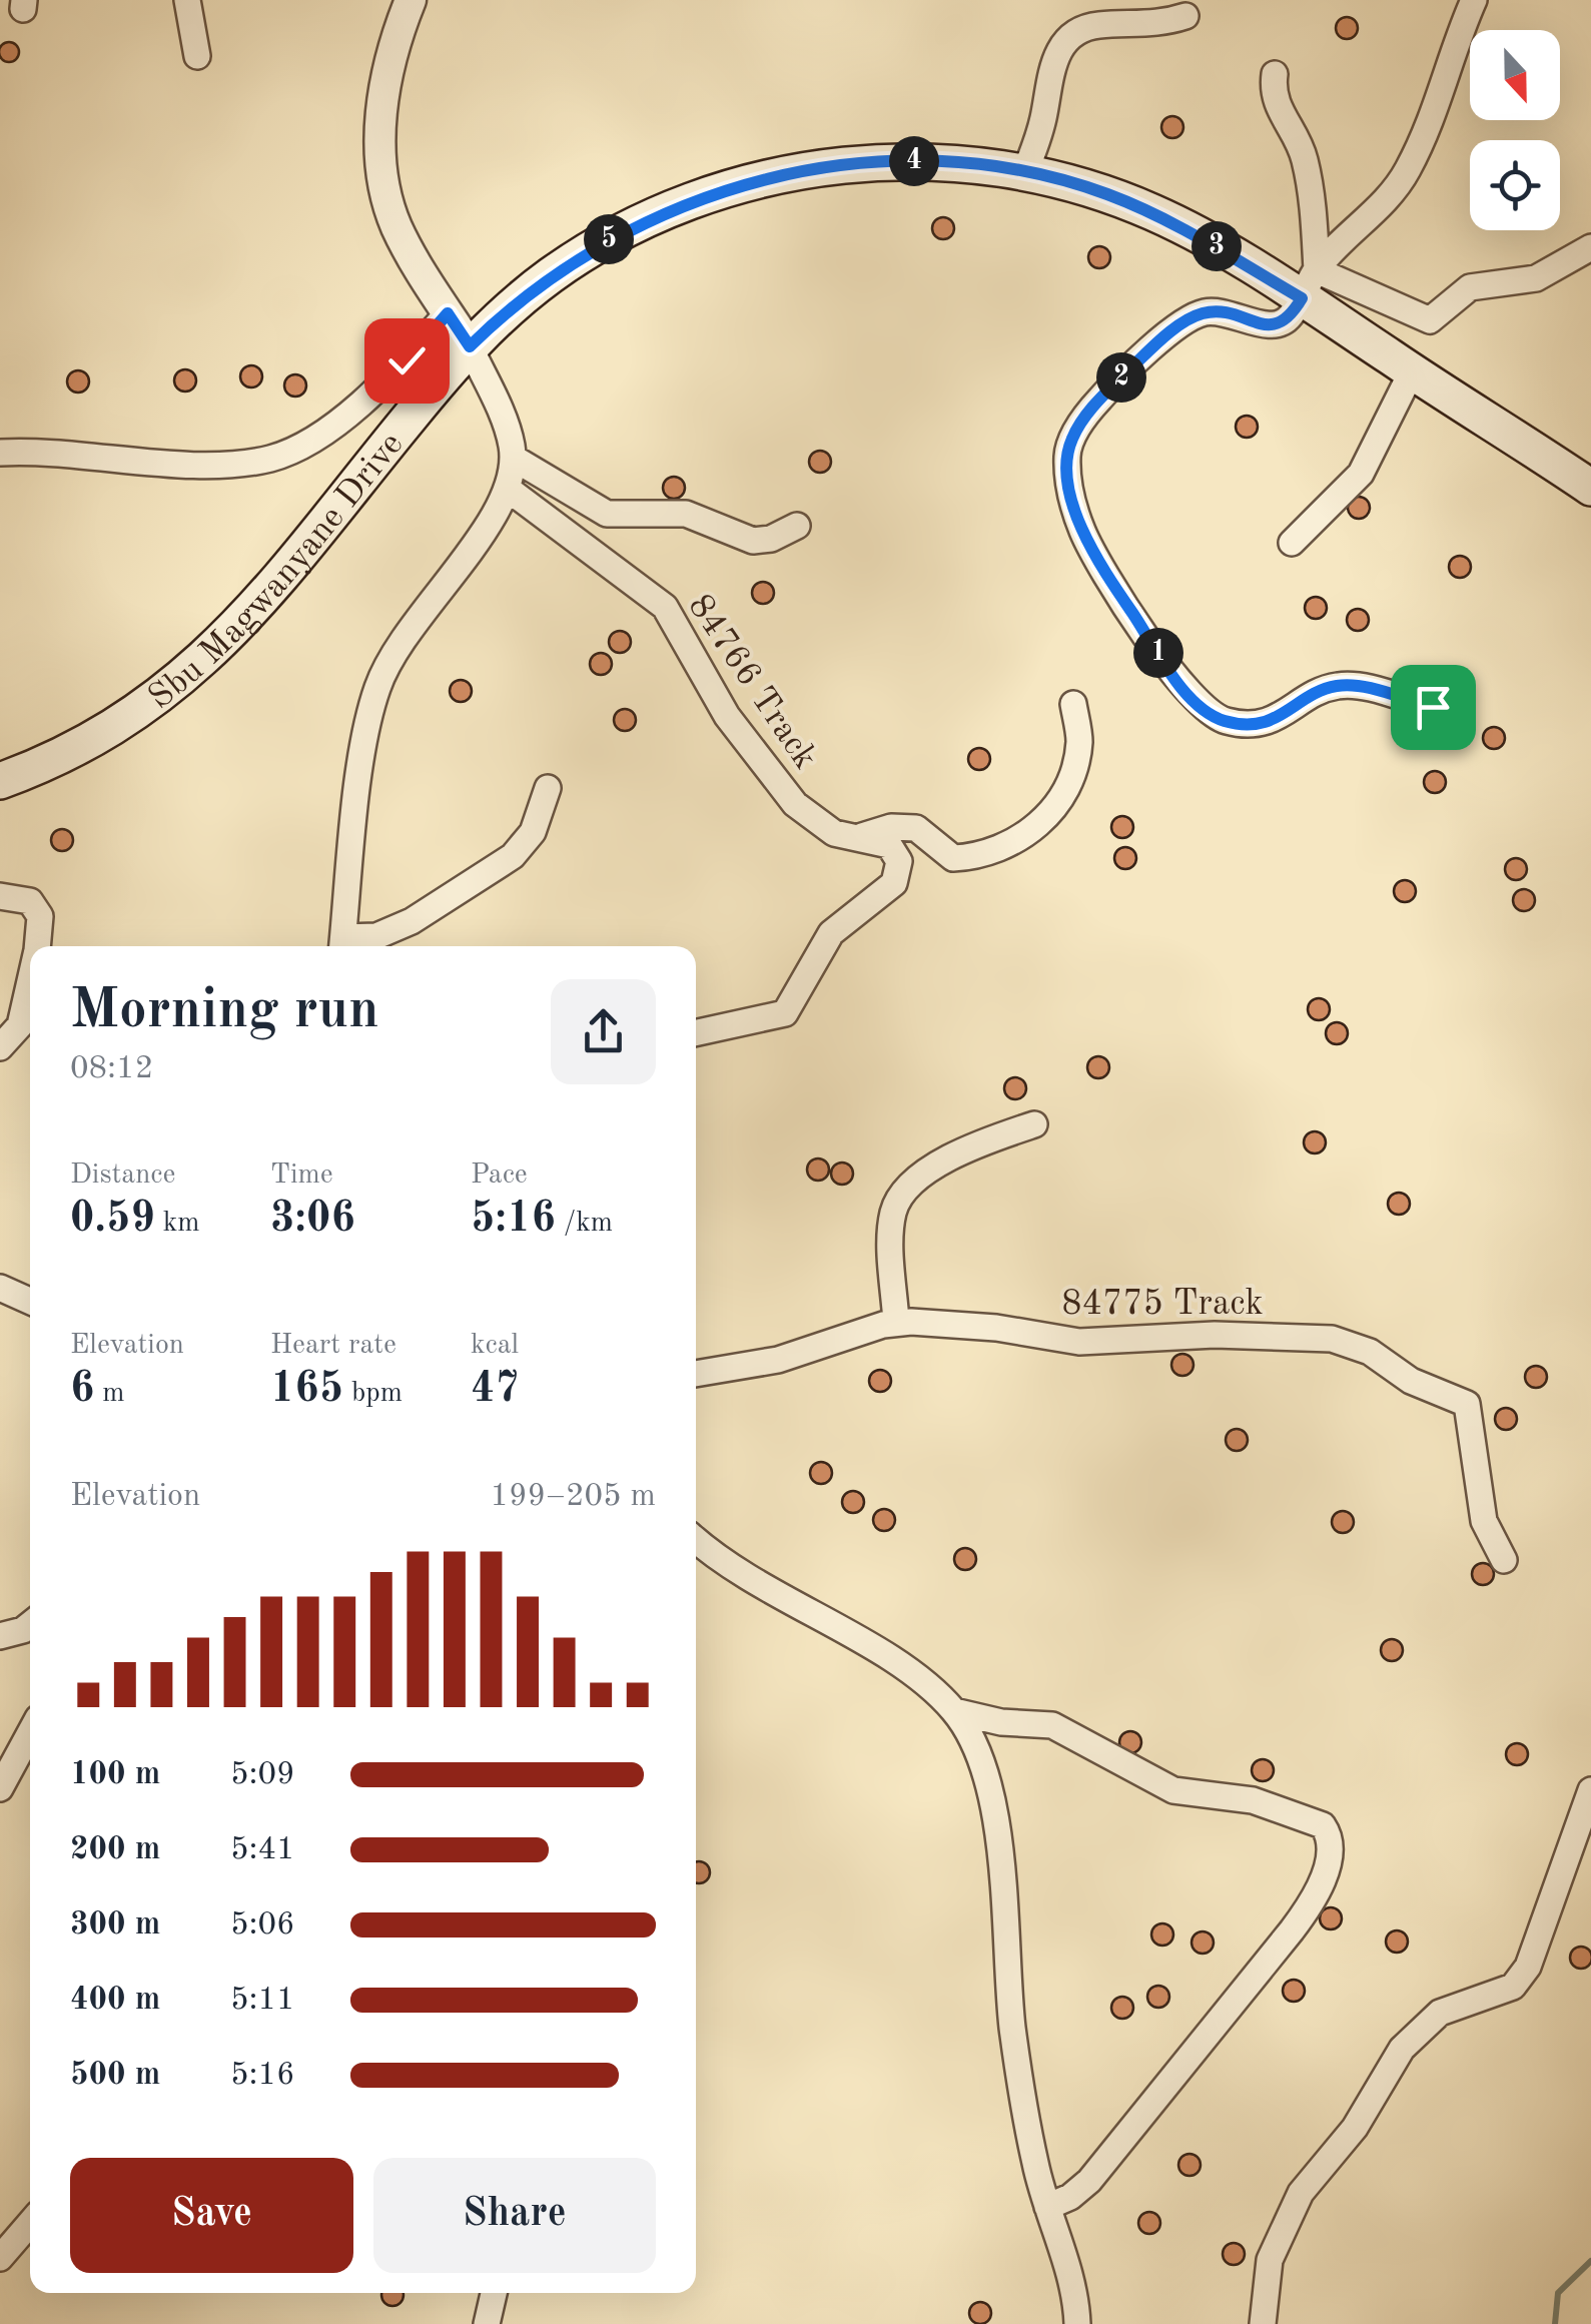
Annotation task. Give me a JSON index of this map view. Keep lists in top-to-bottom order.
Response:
{
  "streets": {
    "main road": ["Sbu Magwanyane Drive"],
    "street": ["84766 Track", "84775 Track"]
  },
  "north": "bottom",
  "page": {
    "pins": [
      "4",
      "5",
      "3",
      "2",
      "1"
    ],
    "heading": ["Morning run", "08:12"],
    "stats": [
      ["Distance", "0.59 km"],
      ["Time", "3:06"],
      ["Pace", "5:16 /km"],
      ["Elevation", "6 m"],
      ["Heart rate", "165 bpm"],
      ["kcal", "47"]
    ],
    "chart": ["Elevation", "199–205 m"],
    "list": [
      {
        "name": "100 m",
        "note": "5:09"
      },
      {
        "name": "200 m",
        "note": "5:41"
      },
      {
        "name": "300 m",
        "note": "5:06"
      },
      {
        "name": "400 m",
        "note": "5:11"
      },
      {
        "name": "500 m",
        "note": "5:16"
      }
    ],
    "buttons": ["Save", "Share"]
  }
}
